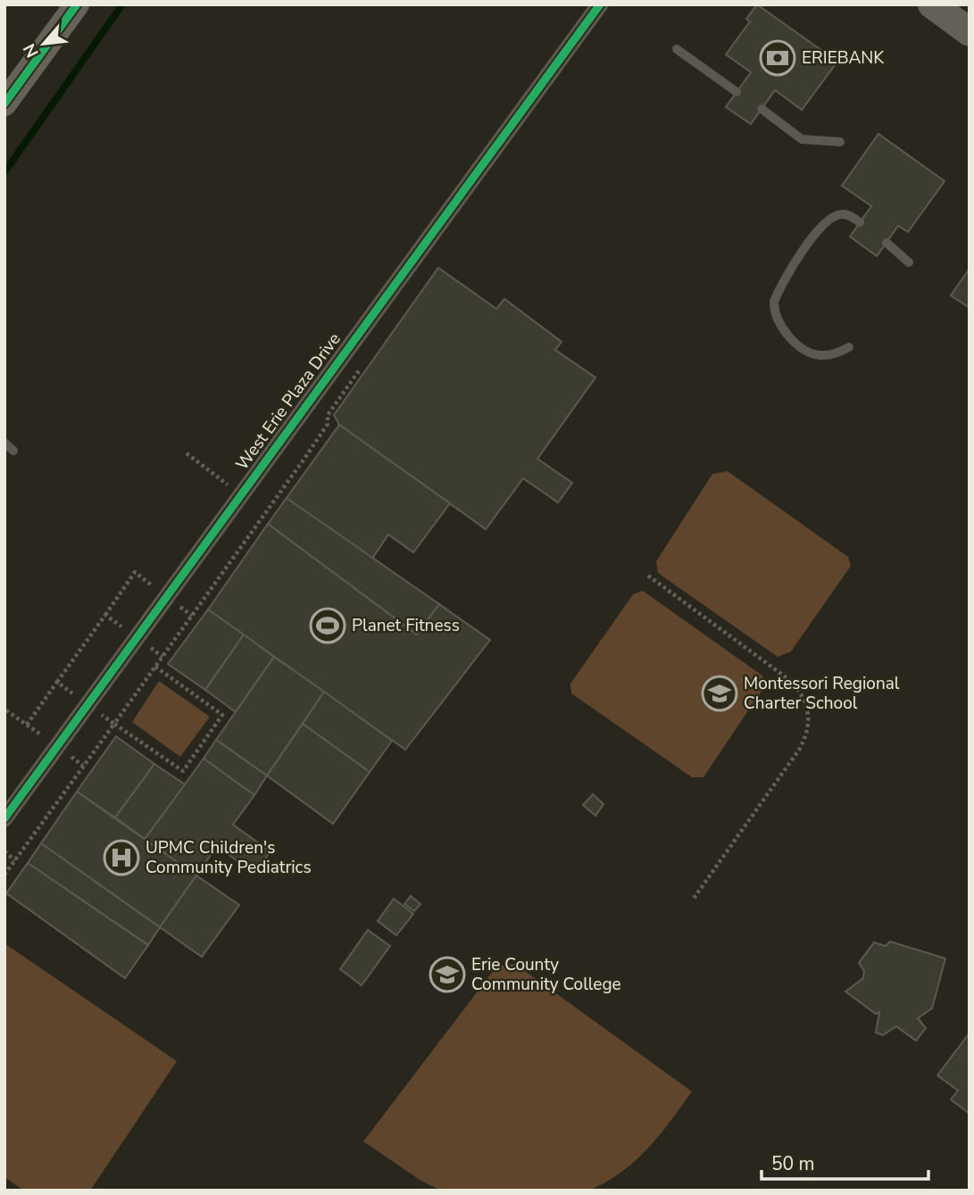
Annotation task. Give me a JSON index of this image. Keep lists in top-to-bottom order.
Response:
{
  "streets": {
    "street": ["West Erie Plaza Drive"]
  },
  "places": {
    "bank": ["ERIEBANK"],
    "sports": ["Planet Fitness"],
    "school or university": ["Montessori Regional Charter School", "Erie County Community College"],
    "hospital": ["UPMC Children's Community Pediatrics"]
  },
  "scale_bar": "50 m",
  "north": "bottom left"
}
